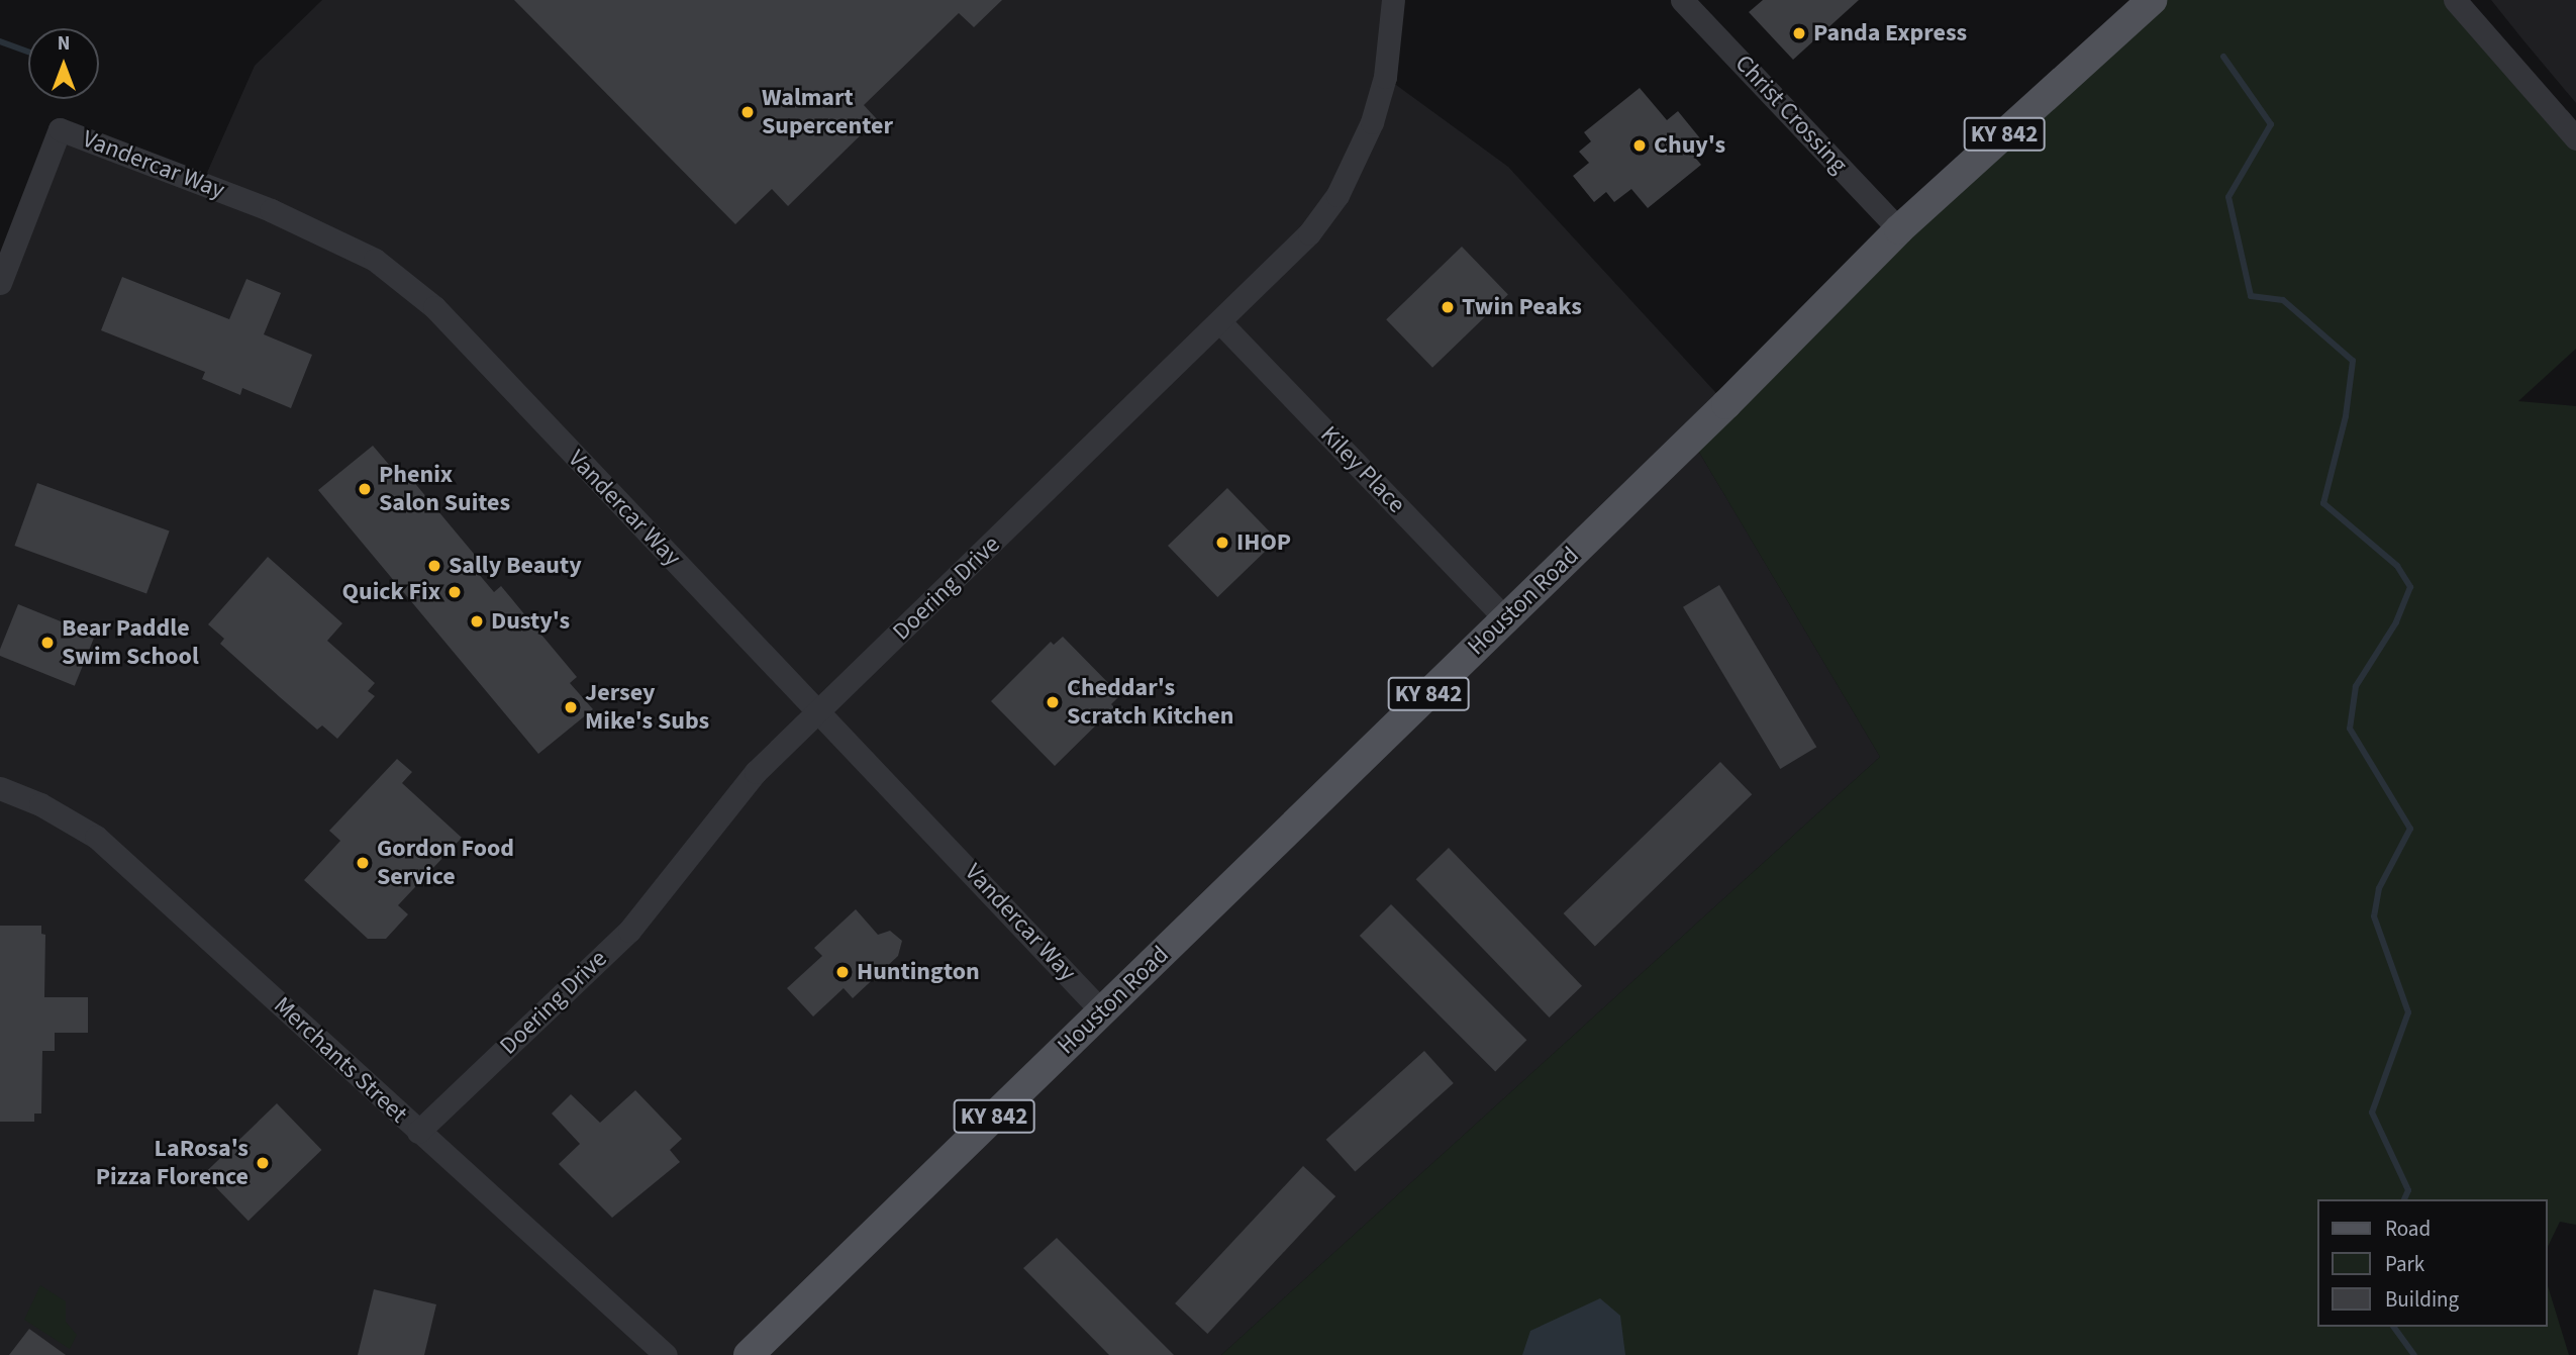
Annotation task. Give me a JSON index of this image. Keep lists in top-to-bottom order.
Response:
{
  "streets": {
    "main road": ["KY 842", "Houston Road"],
    "street": [
      "Christ Crossing",
      "Vandercar Way",
      "Kiley Place",
      "Doering Drive",
      "Merchants Street"
    ]
  },
  "crossings": [
    ["Christ Crossing", "Houston Road"],
    ["Vandercar Way", "Doering Drive"],
    ["Vandercar Way", "Houston Road"],
    ["Kiley Place", "Doering Drive"],
    ["Kiley Place", "Houston Road"],
    ["Doering Drive", "Merchants Street"]
  ],
  "places": [
    "Panda Express",
    "Walmart Supercenter",
    "Chuy's",
    "Twin Peaks",
    "Phenix Salon Suites",
    "IHOP",
    "Sally Beauty",
    "Quick Fix",
    "Dusty's",
    "Bear Paddle Swim School",
    "Cheddar's Scratch Kitchen",
    "Jersey Mike's Subs",
    "Gordon Food Service",
    "Huntington",
    "LaRosa's Pizza Florence"
  ],
  "legend": ["Road", "Park", "Building"],
  "north": "top"
}
